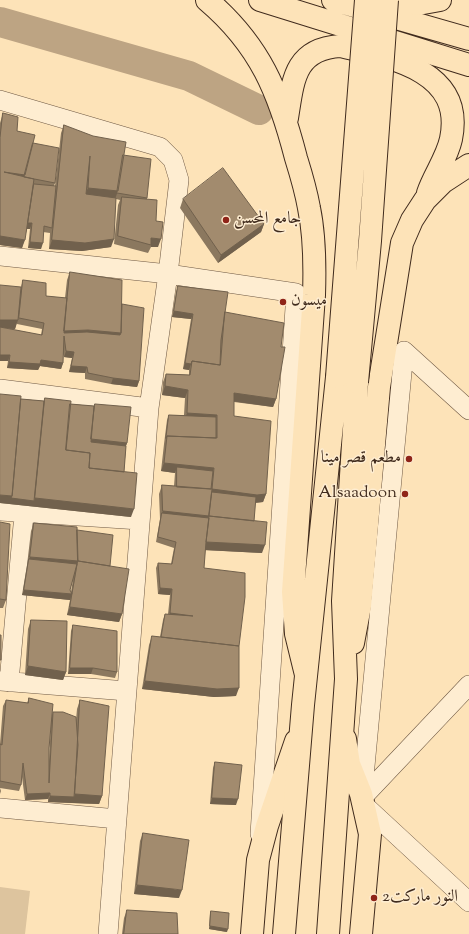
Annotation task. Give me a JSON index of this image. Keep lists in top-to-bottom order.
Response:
{
  "places": [
    "جامع المحسن",
    "ميسون",
    "مطعم قصر مينا",
    "Alsaadoon",
    "النور ماركت2"
  ]
}
